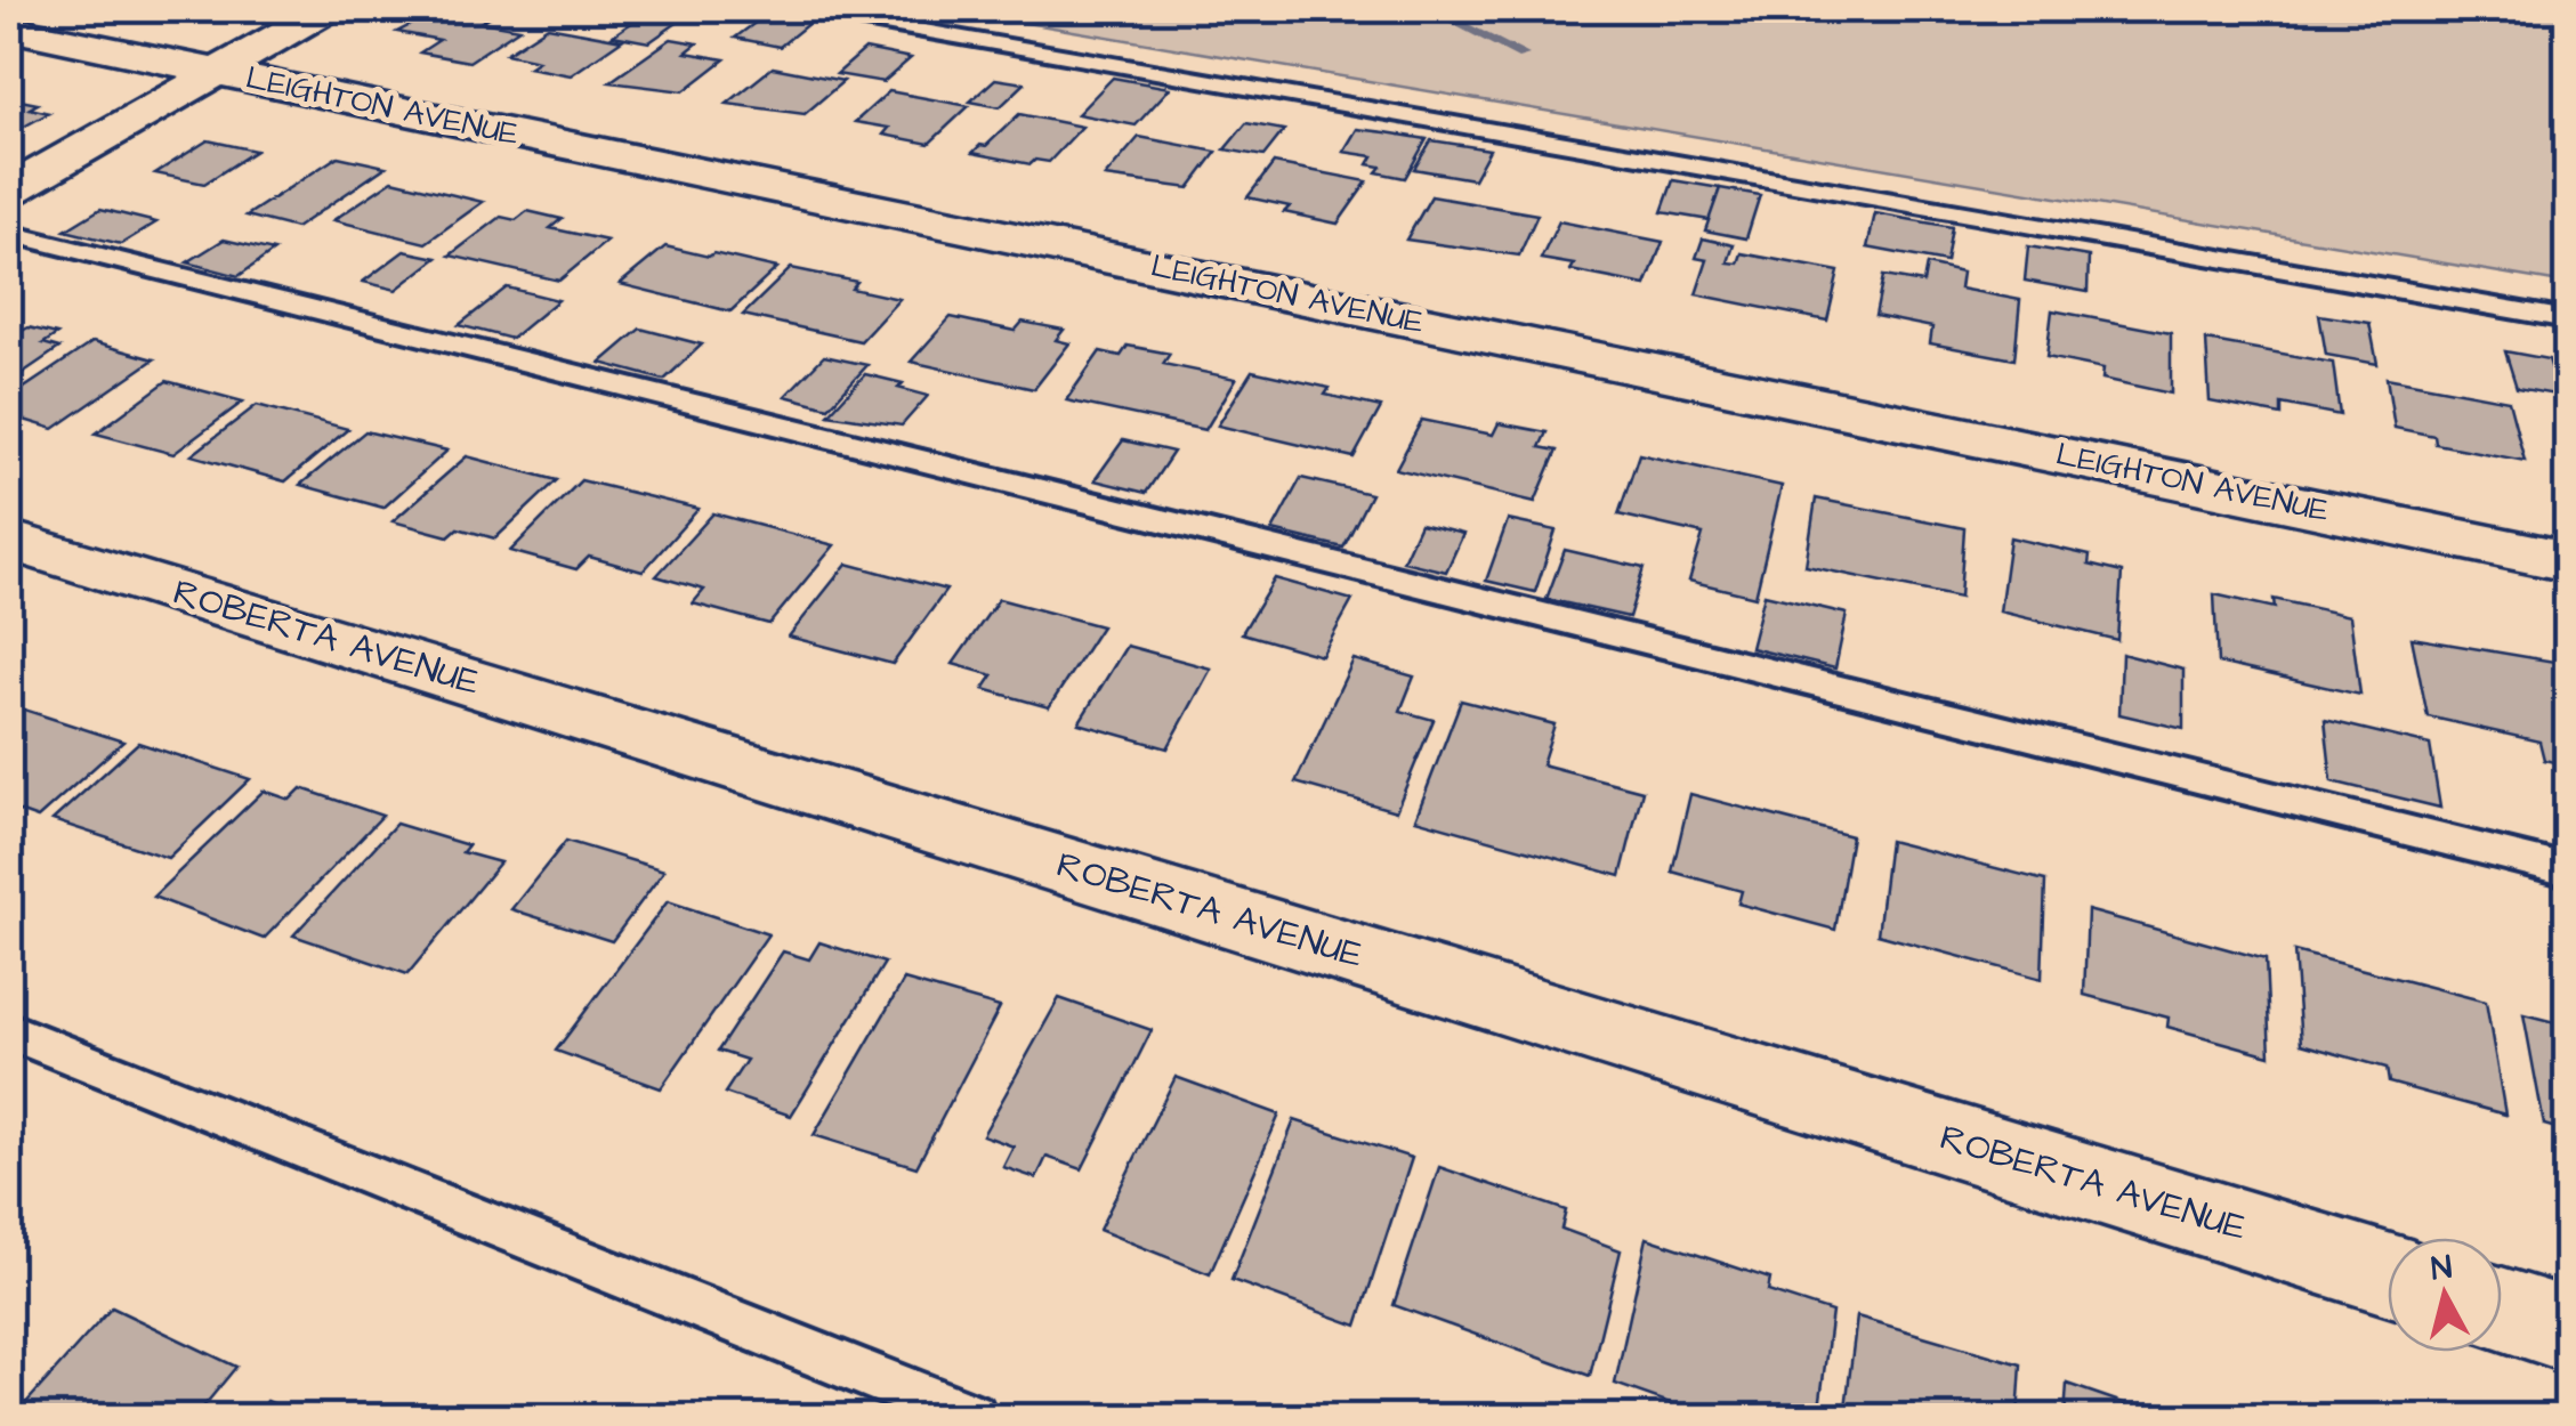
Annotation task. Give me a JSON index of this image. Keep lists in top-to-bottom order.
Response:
{
  "streets": {
    "street": ["LEIGHTON AVENUE", "ROBERTA AVENUE"]
  },
  "north": "top"
}
